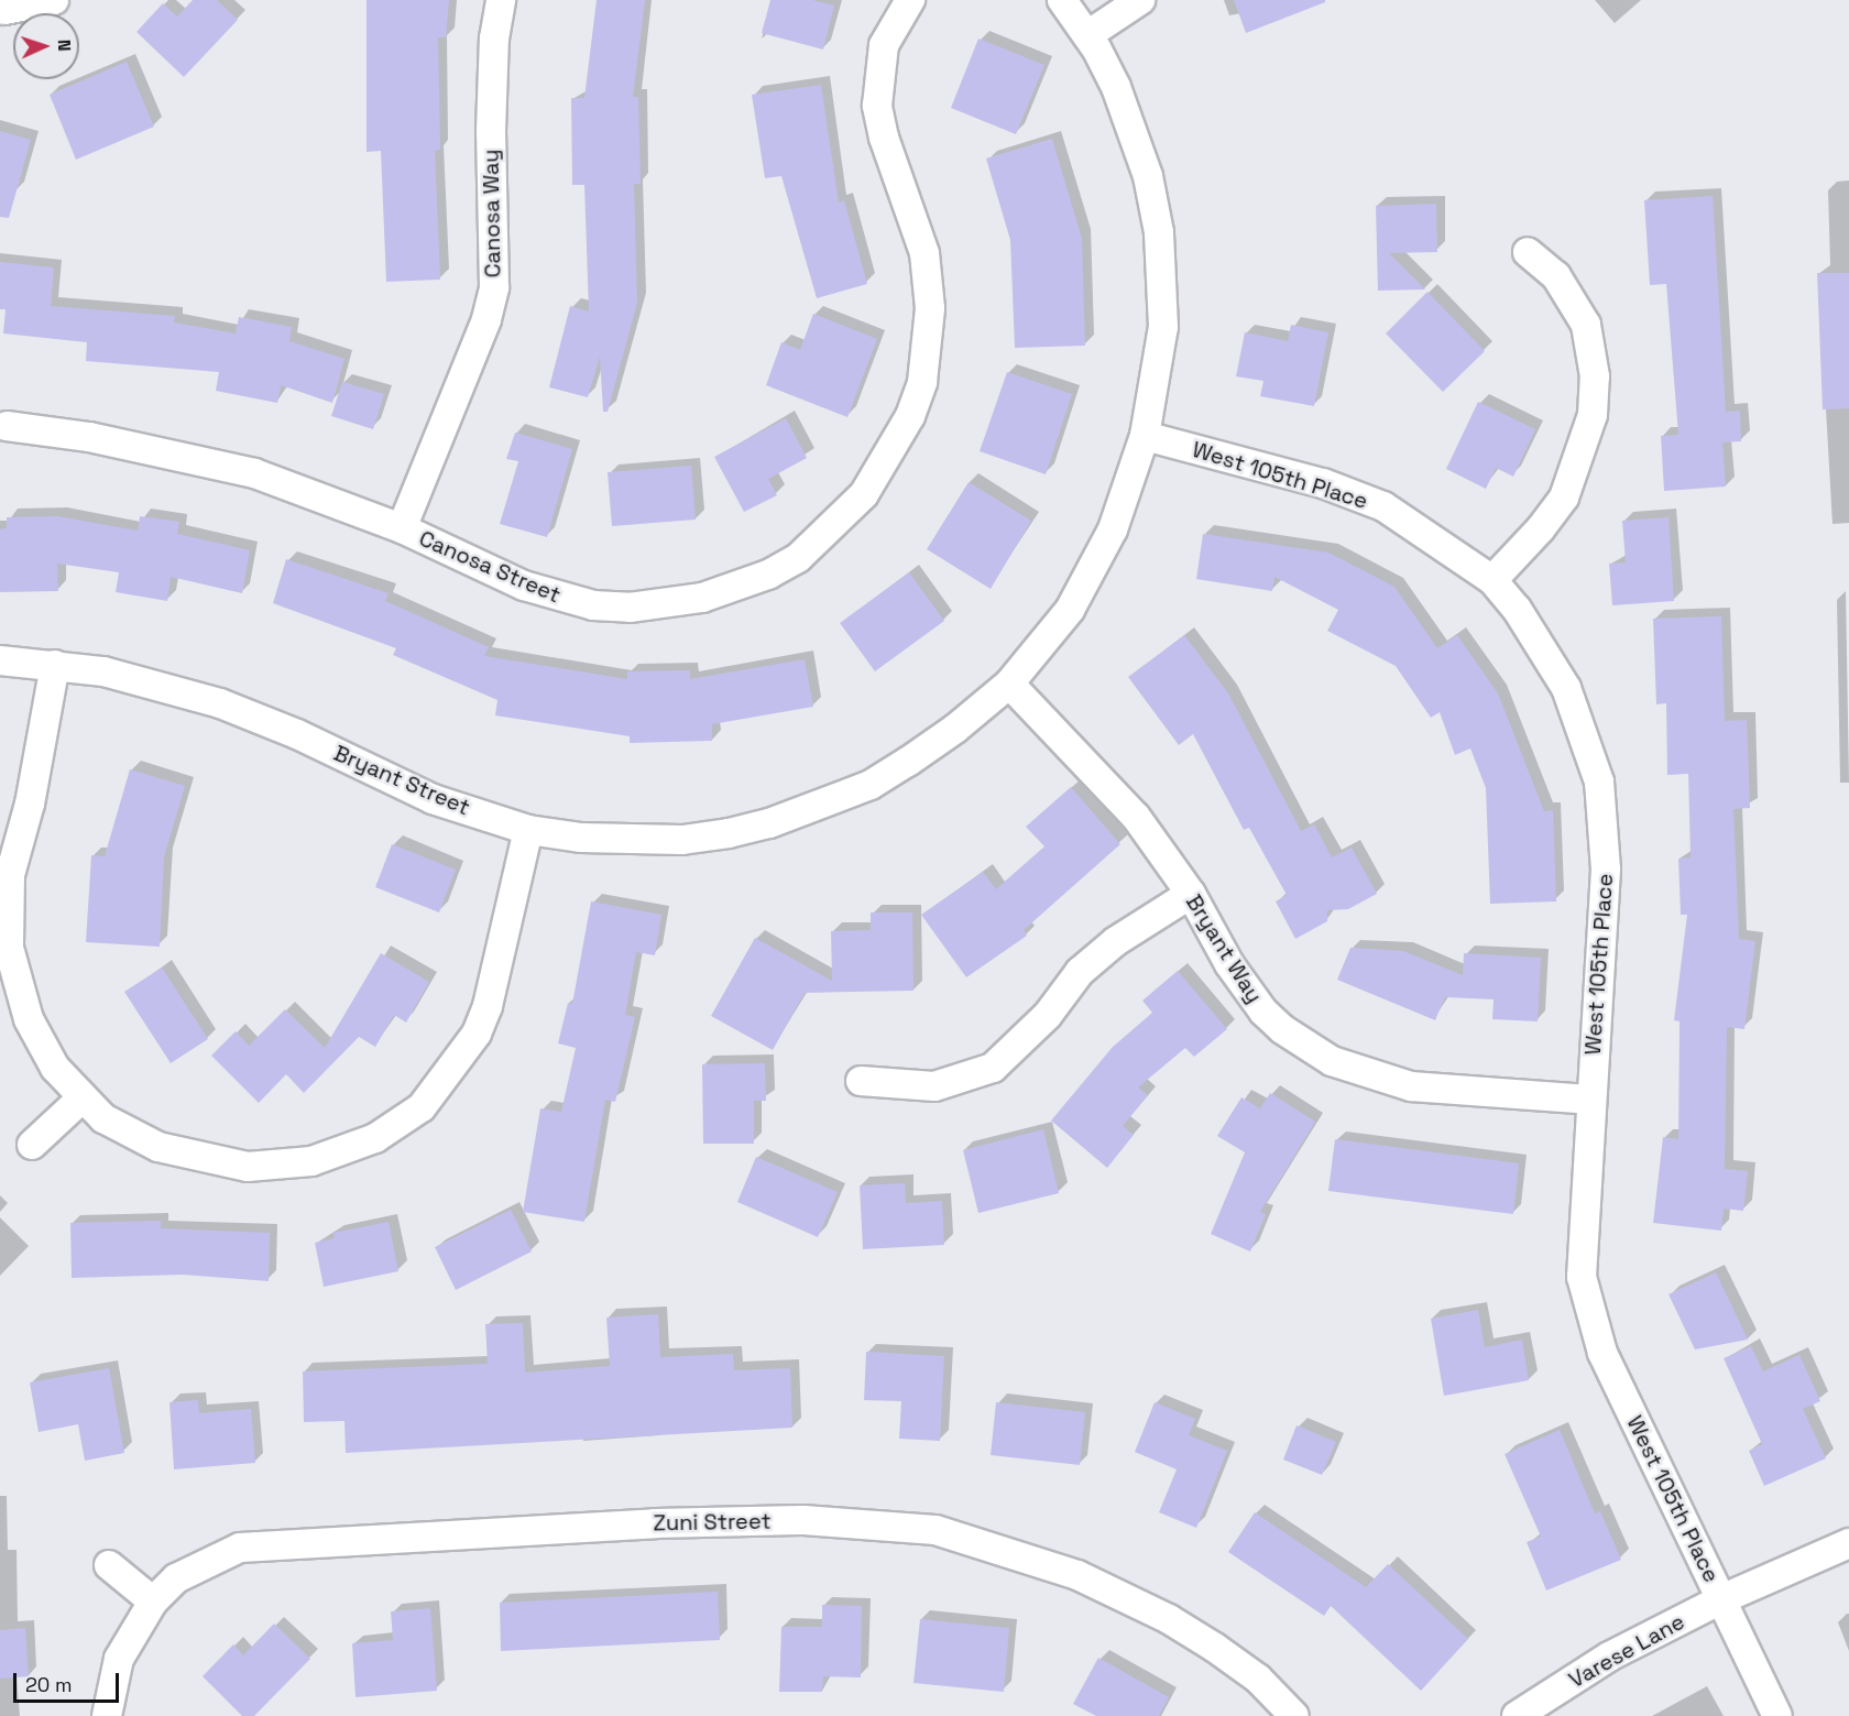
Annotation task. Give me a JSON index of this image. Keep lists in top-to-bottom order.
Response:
{
  "streets": {
    "street": [
      "Canosa Way",
      "West 105th Place",
      "Canosa Street",
      "Bryant Street",
      "Bryant Way",
      "Zuni Street",
      "Varese Lane"
    ]
  },
  "crossings": [
    ["Canosa Way", "Canosa Street"],
    ["West 105th Place", "Bryant Street"],
    ["West 105th Place", "Bryant Way"],
    ["West 105th Place", "Varese Lane"],
    ["Bryant Street", "Bryant Way"]
  ],
  "scale_bar": "20 m",
  "north": "right"
}
